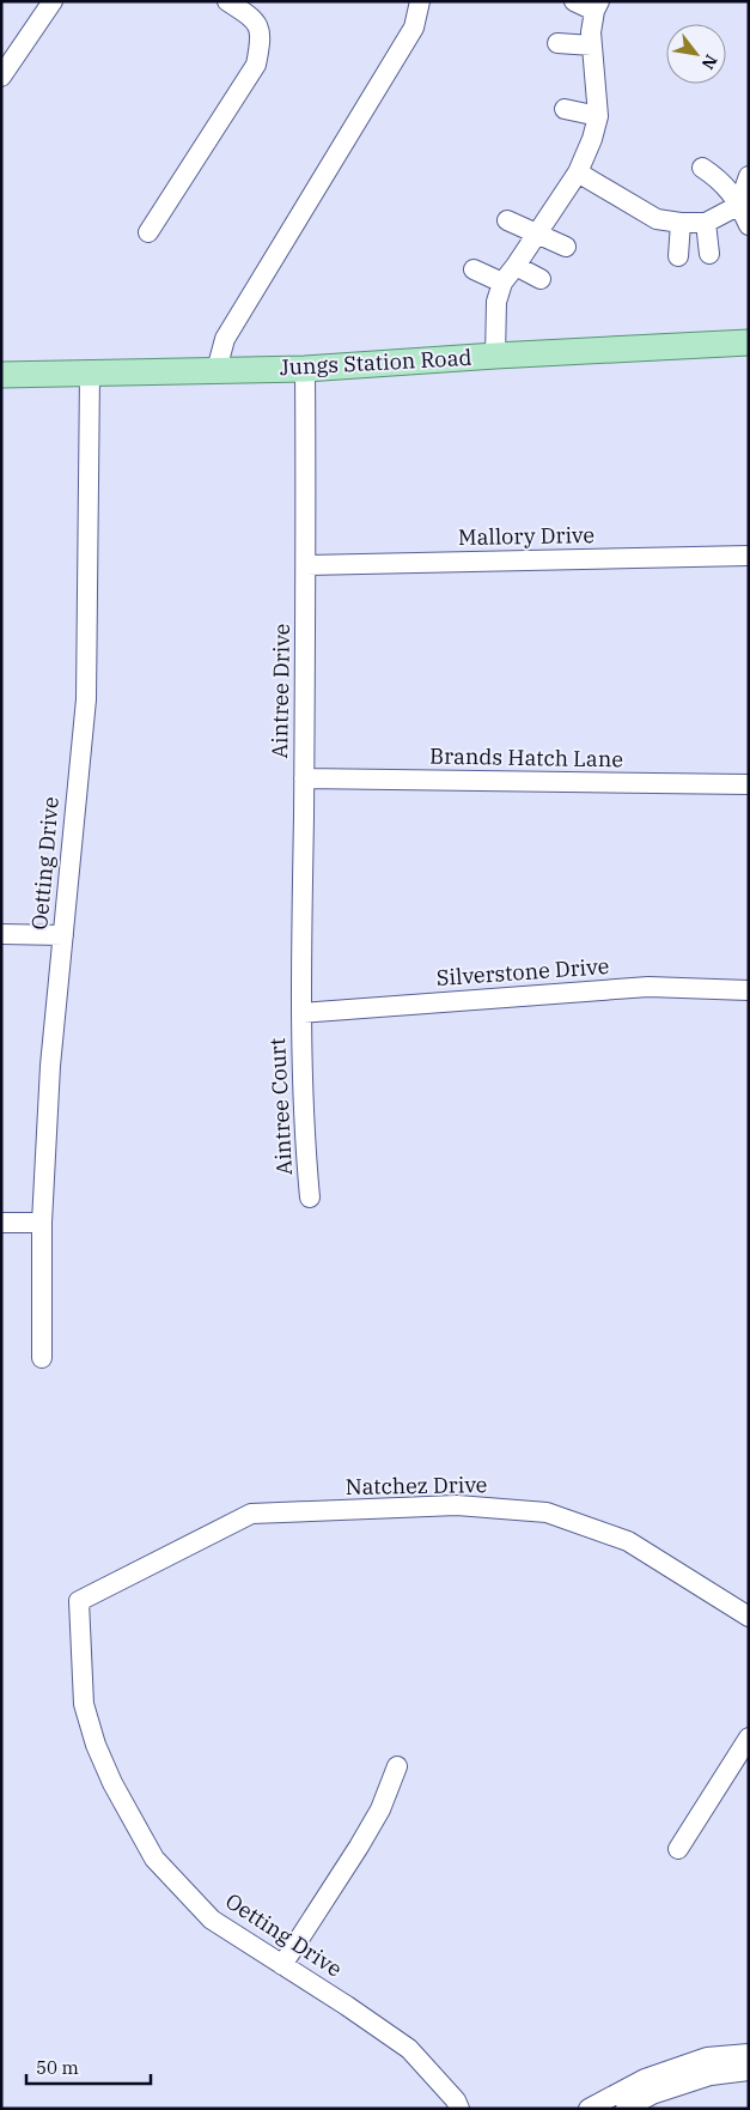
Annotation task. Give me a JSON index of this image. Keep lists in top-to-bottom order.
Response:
{
  "streets": {
    "main road": ["Jungs Station Road"],
    "street": [
      "Mallory Drive",
      "Aintree Drive",
      "Brands Hatch Lane",
      "Oetting Drive",
      "Silverstone Drive",
      "Aintree Court",
      "Natchez Drive"
    ]
  },
  "crossings": [
    ["Jungs Station Road", "Aintree Drive"],
    ["Jungs Station Road", "Oetting Drive"],
    ["Mallory Drive", "Aintree Drive"],
    ["Aintree Drive", "Brands Hatch Lane"],
    ["Aintree Drive", "Silverstone Drive"],
    ["Aintree Drive", "Aintree Court"],
    ["Oetting Drive", "Natchez Drive"],
    ["Silverstone Drive", "Aintree Court"]
  ],
  "scale_bar": "50 m",
  "north": "bottom right"
}
